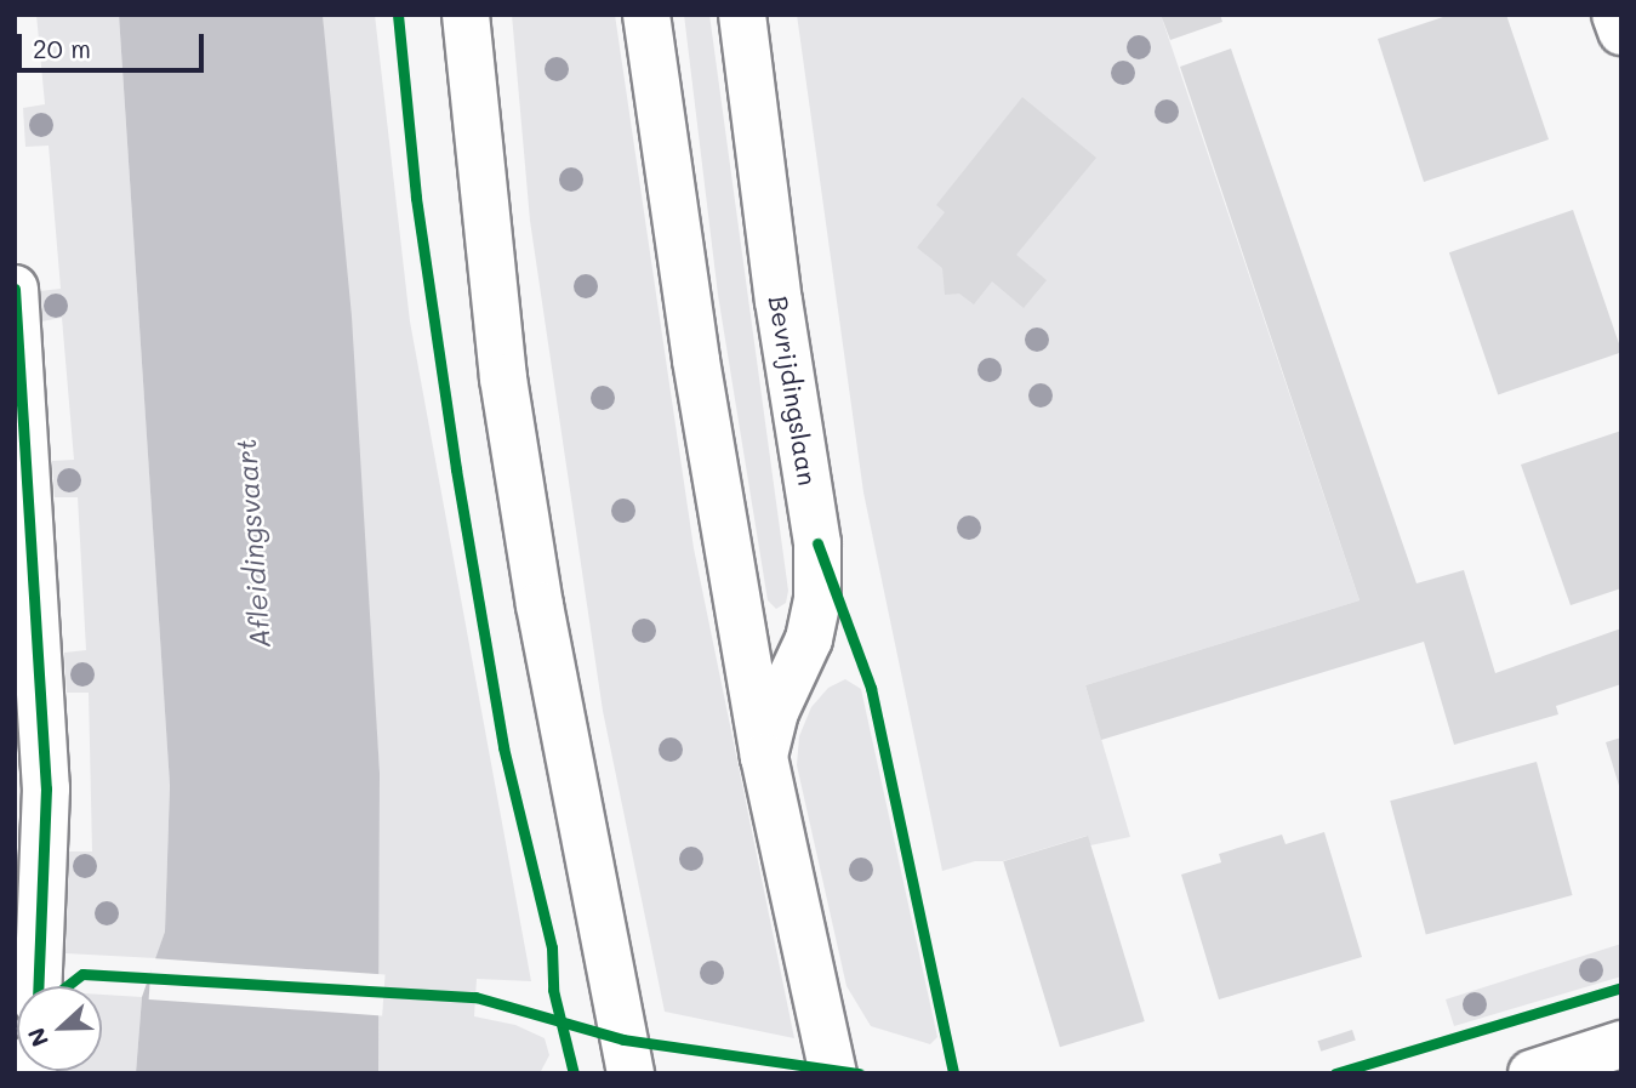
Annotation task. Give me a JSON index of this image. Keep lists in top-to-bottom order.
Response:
{
  "streets": {
    "main road": ["Bevrijdingslaan"]
  },
  "water": ["Afleidingsvaart"],
  "scale_bar": "20 m",
  "north": "left"
}
